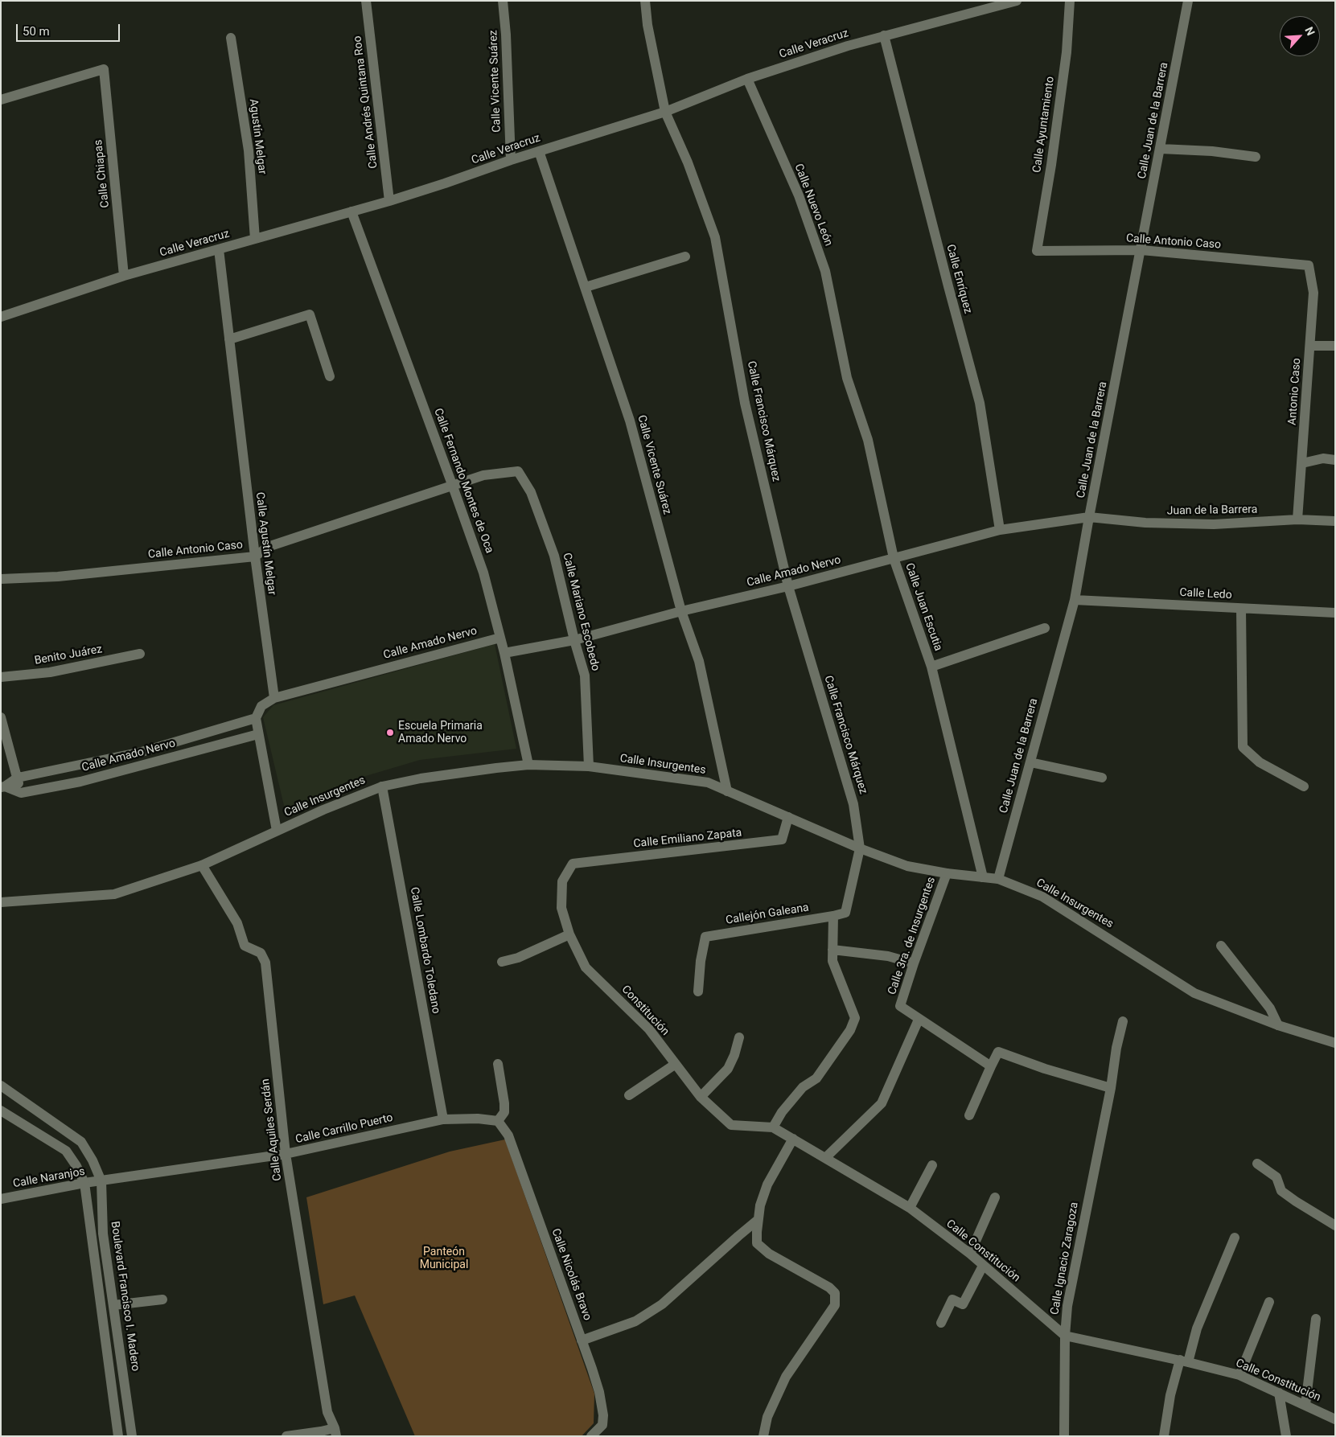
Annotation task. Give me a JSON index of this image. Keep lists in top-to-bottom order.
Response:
{
  "streets": {
    "street": [
      "Calle Veracruz",
      "Calle Vicente Suárez",
      "Calle Andrés Quintana Roo",
      "Calle Juan de la Barrera",
      "Calle Ayuntamiento",
      "Agustín Melgar",
      "Calle Chiapas",
      "Calle Nuevo León",
      "Calle Antonio Caso",
      "Calle Enríquez",
      "Antonio Caso",
      "Calle Francisco Márquez",
      "Calle Fernando Montes de Oca",
      "Juan de la Barrera",
      "Calle Agustín Melgar",
      "Calle Amado Nervo",
      "Calle Ledo",
      "Calle Juan Escutia",
      "Calle Mariano Escobedo",
      "Benito Juárez",
      "Calle Insurgentes",
      "Calle Emiliano Zapata",
      "Callejón Galeana",
      "Calle 3ra. de Insurgentes",
      "Calle Lombardo Toledano",
      "Constitución",
      "Calle Carrillo Puerto",
      "Calle Aquiles Serdán",
      "Calle Naranjos",
      "Calle Constitución",
      "Calle Ignacio Zaragoza",
      "Calle Nicolás Bravo",
      "Boulevard Francisco I. Madero"
    ]
  },
  "crossings": [
    ["Calle Veracruz", "Calle Vicente Suárez"],
    ["Calle Veracruz", "Calle Andrés Quintana Roo"],
    ["Calle Veracruz", "Agustín Melgar"],
    ["Calle Veracruz", "Calle Chiapas"],
    ["Calle Veracruz", "Calle Nuevo León"],
    ["Calle Veracruz", "Calle Enríquez"],
    ["Calle Veracruz", "Calle Francisco Márquez"],
    ["Calle Veracruz", "Calle Fernando Montes de Oca"],
    ["Calle Veracruz", "Calle Agustín Melgar"],
    ["Calle Vicente Suárez", "Calle Amado Nervo"],
    ["Calle Vicente Suárez", "Calle Insurgentes"],
    ["Calle Juan de la Barrera", "Calle Antonio Caso"],
    ["Calle Juan de la Barrera", "Juan de la Barrera"],
    ["Calle Juan de la Barrera", "Calle Amado Nervo"],
    ["Calle Juan de la Barrera", "Calle Ledo"],
    ["Calle Juan de la Barrera", "Calle Insurgentes"],
    ["Calle Ayuntamiento", "Calle Antonio Caso"],
    ["Calle Nuevo León", "Calle Juan Escutia"],
    ["Calle Antonio Caso", "Antonio Caso"],
    ["Calle Antonio Caso", "Calle Fernando Montes de Oca"],
    ["Calle Antonio Caso", "Calle Agustín Melgar"],
    ["Calle Antonio Caso", "Calle Mariano Escobedo"],
    ["Calle Enríquez", "Calle Amado Nervo"],
    ["Antonio Caso", "Juan de la Barrera"],
    ["Calle Francisco Márquez", "Calle Amado Nervo"],
    ["Calle Francisco Márquez", "Calle Insurgentes"],
    ["Calle Fernando Montes de Oca", "Calle Amado Nervo"],
    ["Calle Fernando Montes de Oca", "Calle Insurgentes"],
    ["Juan de la Barrera", "Calle Amado Nervo"],
    ["Calle Agustín Melgar", "Calle Amado Nervo"],
    ["Calle Amado Nervo", "Calle Juan Escutia"],
    ["Calle Amado Nervo", "Calle Mariano Escobedo"],
    ["Calle Juan Escutia", "Calle Insurgentes"],
    ["Calle Mariano Escobedo", "Calle Insurgentes"],
    ["Calle Insurgentes", "Calle Emiliano Zapata"],
    ["Calle Insurgentes", "Calle 3ra. de Insurgentes"],
    ["Calle Insurgentes", "Calle Lombardo Toledano"],
    ["Calle Insurgentes", "Calle Aquiles Serdán"],
    ["Calle Emiliano Zapata", "Constitución"],
    ["Calle Lombardo Toledano", "Calle Carrillo Puerto"],
    ["Constitución", "Calle Constitución"],
    ["Calle Carrillo Puerto", "Calle Aquiles Serdán"],
    ["Calle Carrillo Puerto", "Calle Naranjos"],
    ["Calle Carrillo Puerto", "Calle Nicolás Bravo"],
    ["Calle Carrillo Puerto", "Boulevard Francisco I. Madero"],
    ["Calle Naranjos", "Boulevard Francisco I. Madero"],
    ["Calle Constitución", "Calle Ignacio Zaragoza"]
  ],
  "parks": ["Panteón Municipal"],
  "places": ["Escuela Primaria Amado Nervo"],
  "scale_bar": "50 m",
  "north": "top right"
}
